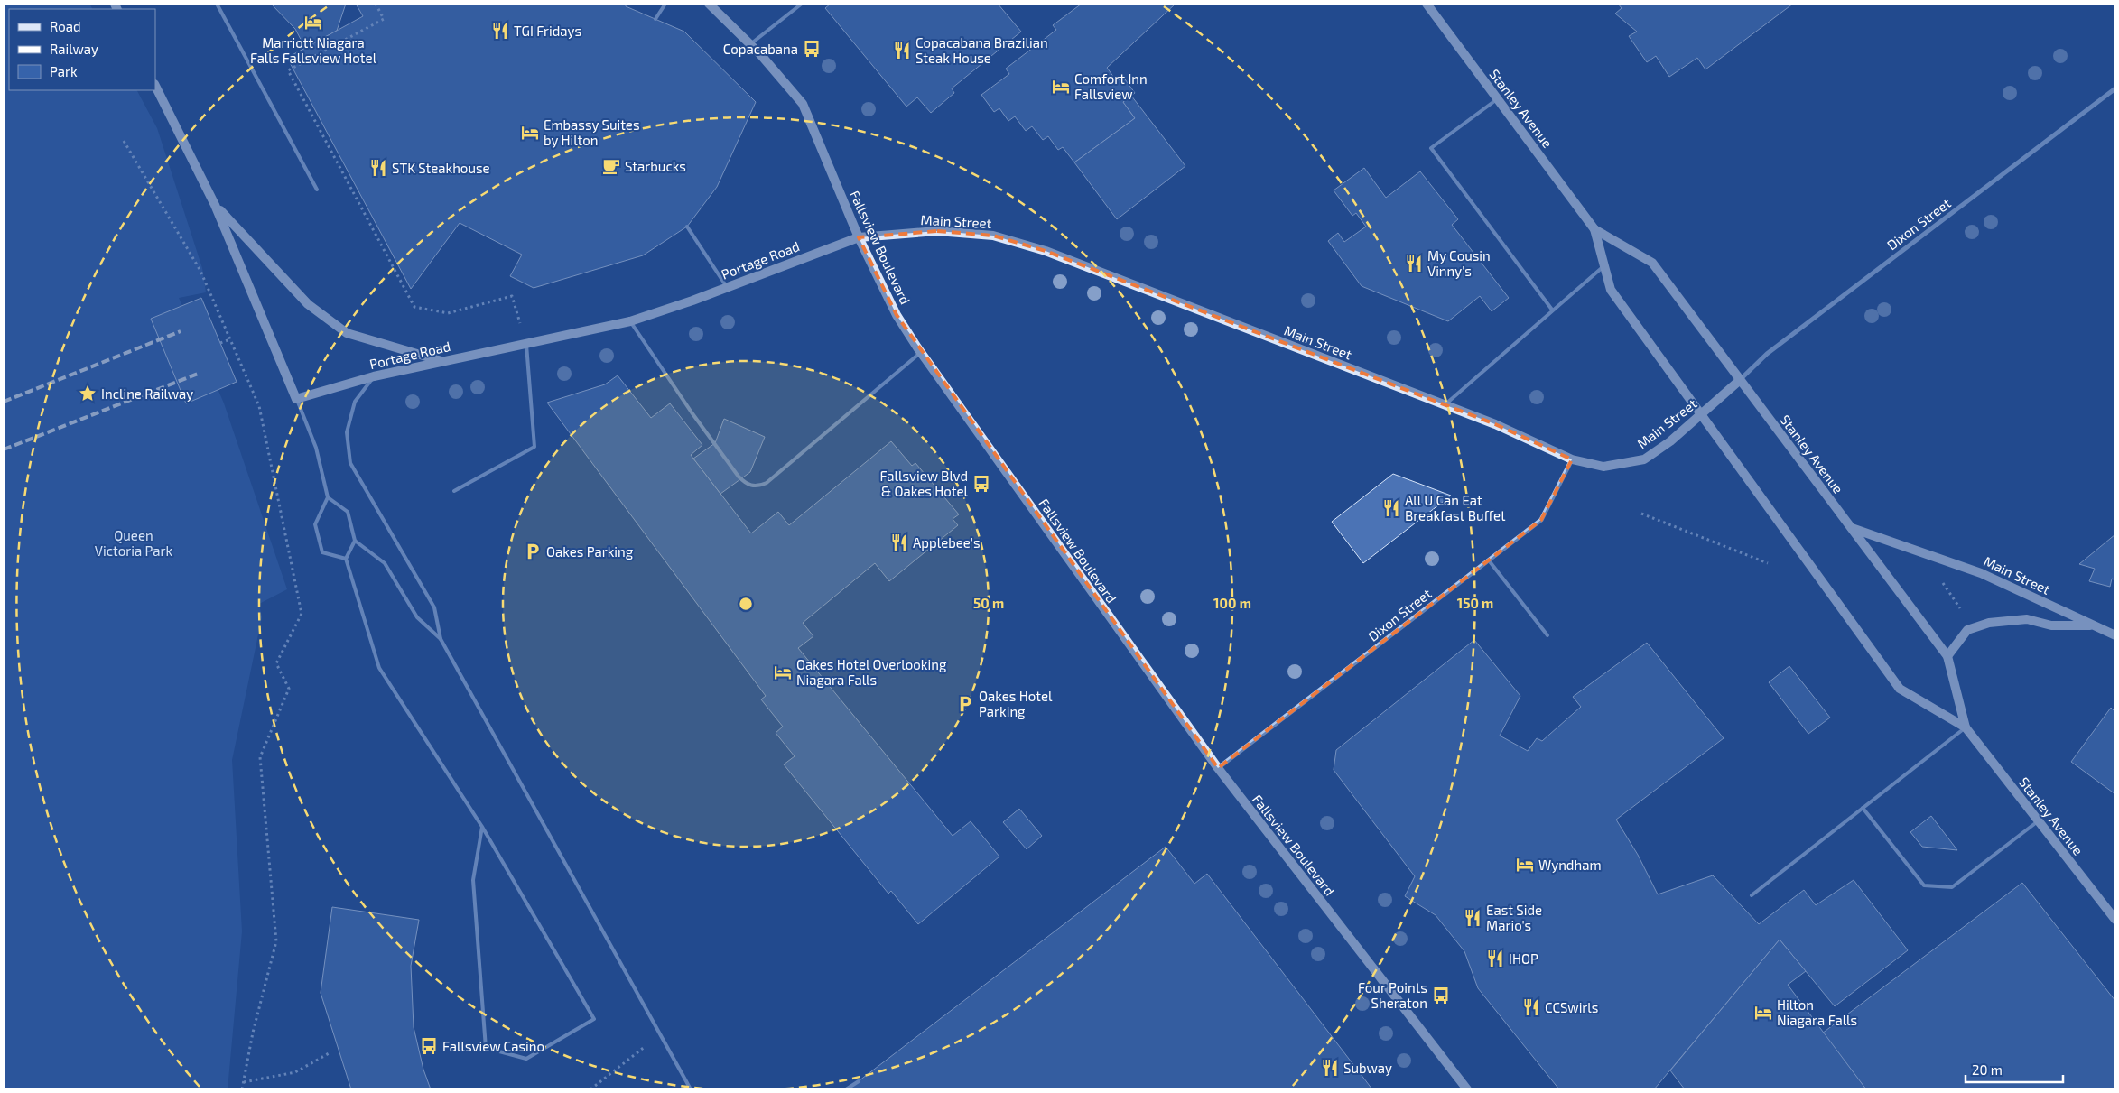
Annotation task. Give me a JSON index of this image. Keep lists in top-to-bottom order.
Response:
{
  "streets": {
    "main road": [
      "Stanley Avenue",
      "Main Street",
      "Fallsview Boulevard",
      "Portage Road"
    ],
    "street": ["Dixon Street"]
  },
  "crossings": [
    ["Stanley Avenue", "Main Street"],
    ["Stanley Avenue", "Dixon Street"],
    ["Main Street", "Dixon Street"],
    ["Main Street", "Fallsview Boulevard"],
    ["Main Street", "Portage Road"],
    ["Dixon Street", "Fallsview Boulevard"],
    ["Fallsview Boulevard", "Portage Road"]
  ],
  "parks": ["Queen Victoria Park"],
  "places": {
    "hotel": [
      "Marriott Niagara Falls Fallsview Hotel",
      "Comfort Inn Fallsview",
      "Embassy Suites by Hilton",
      "Oakes Hotel Overlooking Niagara Falls",
      "Wyndham",
      "Hilton Niagara Falls"
    ],
    "restaurant": [
      "TGI Fridays",
      "Copacabana Brazilian Steak House",
      "STK Steakhouse",
      "My Cousin Vinny's",
      "All U Can Eat Breakfast Buffet",
      "Applebee's",
      "East Side Mario's",
      "IHOP",
      "CCSwirls",
      "Subway"
    ],
    "bus stop": [
      "Copacabana",
      "Fallsview Blvd & Oakes Hotel",
      "Four Points Sheraton",
      "Fallsview Casino"
    ],
    "cafe": ["Starbucks"],
    "place": ["Incline Railway"],
    "parking": ["Oakes Parking", "Oakes Hotel Parking"]
  },
  "legend": ["Road", "Railway", "Park"],
  "scale_bar": "20 m",
  "rings": ["50 m", "100 m", "150 m"]
}
